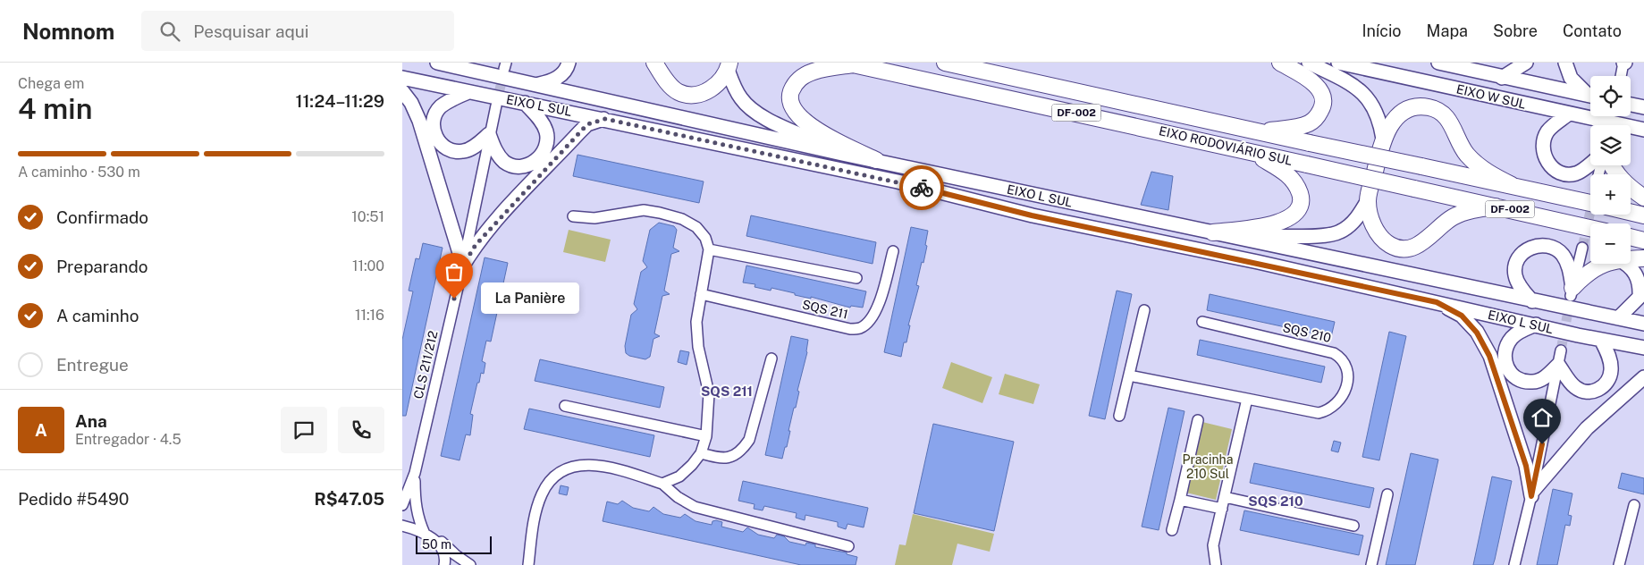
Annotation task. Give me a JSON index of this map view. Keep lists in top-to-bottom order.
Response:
{
  "streets": {
    "highway": ["DF-002", "EIXO RODOVIÁRIO SUL"],
    "main road": ["EIXO W SUL", "EIXO L SUL"],
    "street": ["SQS 211", "SQS 210", "CLS 211/212"]
  },
  "districts": ["SQS 211", "SQS 210"],
  "parks": ["Pracinha 210 Sul"],
  "places": ["La Panière"],
  "scale_bar": "50 m",
  "page": {
    "header": "Nomnom",
    "search": "Pesquisar aqui",
    "nav": [
      "Início",
      "Mapa",
      "Sobre",
      "Contato"
    ],
    "heading": ["4 min", "Chega em", "11:24–11:29"],
    "panel": [
      "Ana",
      "Entregador · 4.5",
      "Pedido #5490",
      "R$47.05"
    ],
    "map_buttons": ["+", "−"],
    "bar": "A caminho · 530 m",
    "list": [
      ["Confirmado", "10:51"],
      ["Preparando", "11:00"],
      ["A caminho", "11:16"],
      "Entregue"
    ],
    "bubble": "La Panière",
    "round": "A",
    "scale": "50 m"
  }
}
